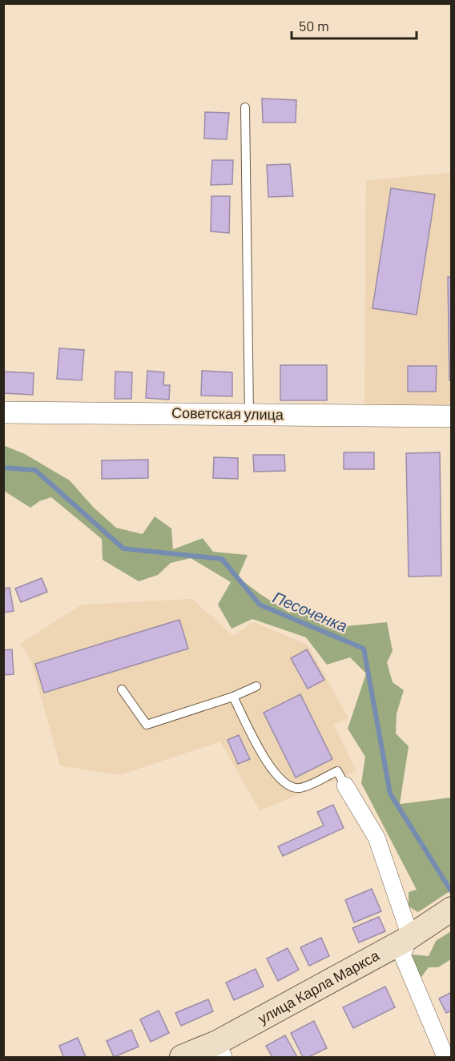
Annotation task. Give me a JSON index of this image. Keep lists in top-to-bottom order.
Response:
{
  "streets": {
    "main road": ["улица Карла Маркса"],
    "street": ["Советская улица"]
  },
  "water": ["Песоченка"],
  "scale_bar": "50 m"
}
